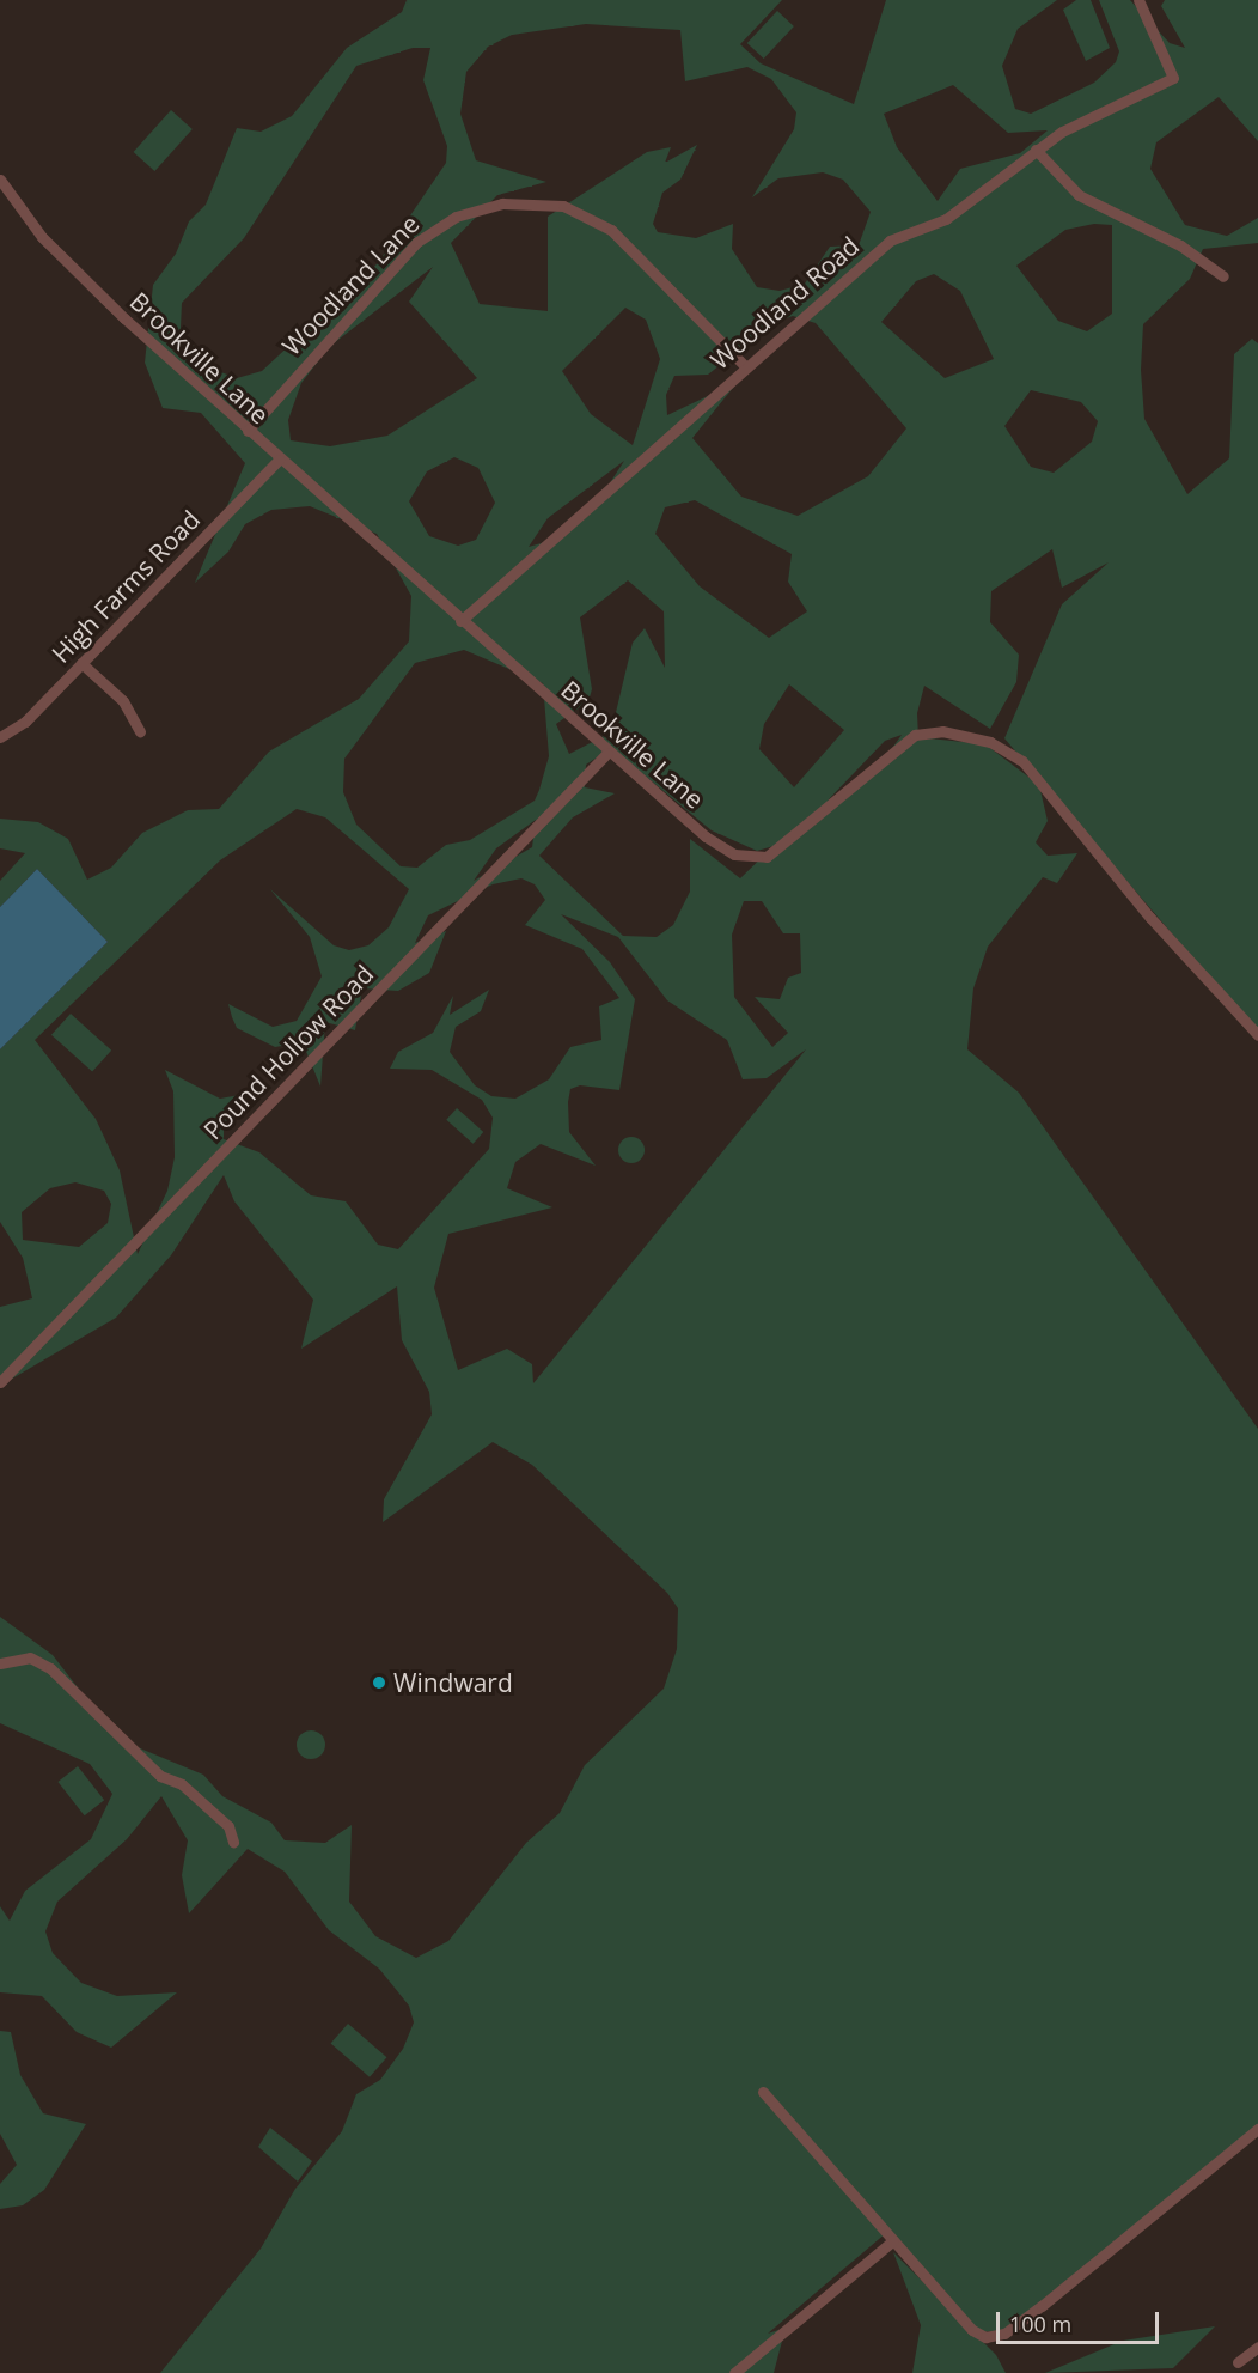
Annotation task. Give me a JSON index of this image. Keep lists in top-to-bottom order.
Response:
{
  "streets": {
    "street": [
      "Woodland Lane",
      "Woodland Road",
      "Brookville Lane",
      "High Farms Road",
      "Pound Hollow Road"
    ]
  },
  "crossings": [
    ["Woodland Lane", "Woodland Road"],
    ["Woodland Lane", "Brookville Lane"],
    ["Woodland Road", "Brookville Lane"],
    ["Brookville Lane", "High Farms Road"],
    ["Brookville Lane", "Pound Hollow Road"]
  ],
  "places": ["Windward"],
  "scale_bar": "100 m"
}
